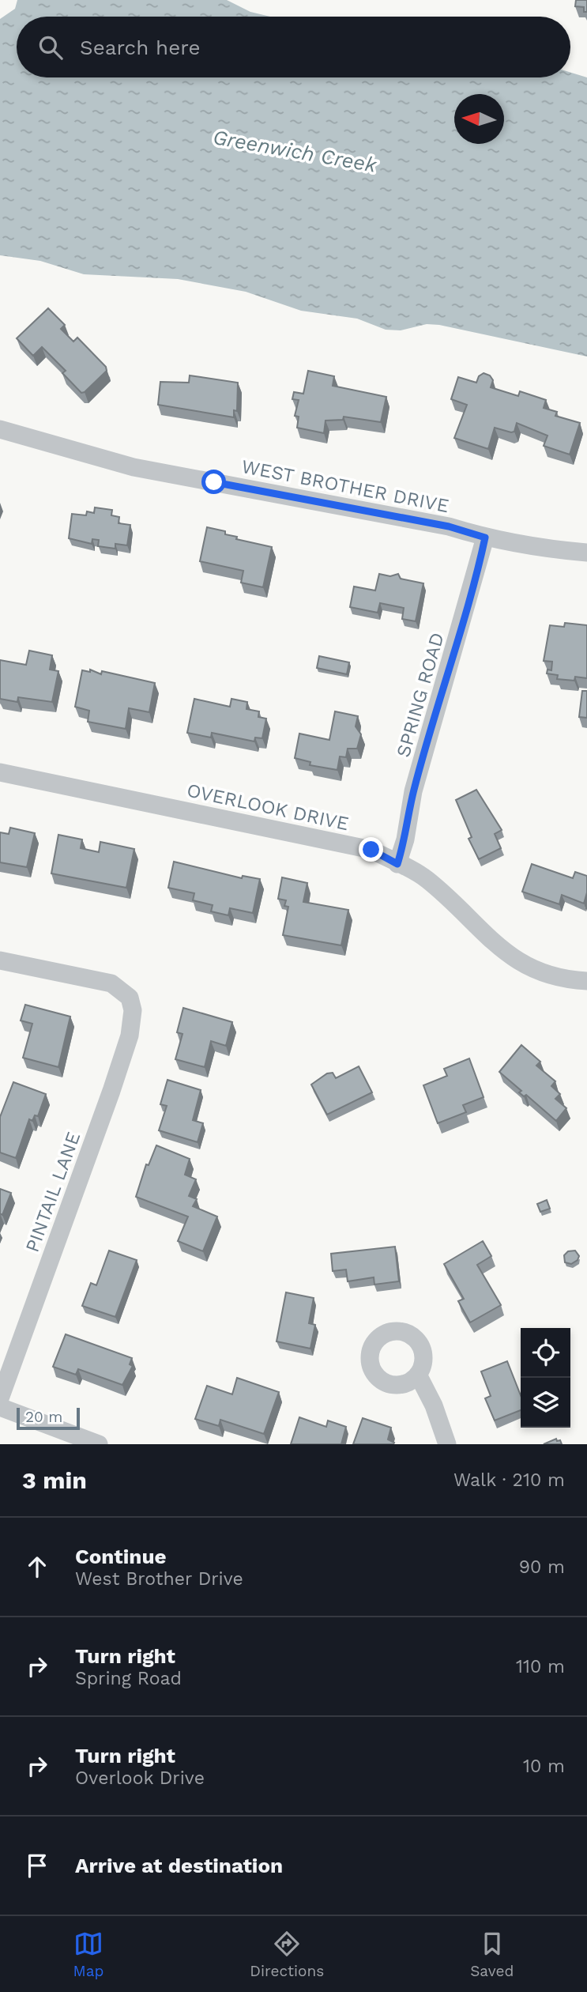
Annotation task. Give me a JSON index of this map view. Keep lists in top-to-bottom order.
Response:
{
  "streets": {
    "street": [
      "WEST BROTHER DRIVE",
      "SPRING ROAD",
      "OVERLOOK DRIVE",
      "PINTAIL LANE"
    ]
  },
  "crossings": [
    ["WEST BROTHER DRIVE", "SPRING ROAD"],
    ["SPRING ROAD", "OVERLOOK DRIVE"]
  ],
  "water": ["Greenwich Creek"],
  "scale_bar": "20 m",
  "north": "left",
  "page": {
    "search": "Search here",
    "scale": "20 m",
    "heading": ["3 min", "Walk · 210 m"],
    "list": [
      ["Continue", "West Brother Drive", "90 m"],
      ["Turn right", "Spring Road", "110 m"],
      ["Turn right", "Overlook Drive", "10 m"],
      "Arrive at destination"
    ],
    "nav": ["Map", "Directions", "Saved"]
  }
}
